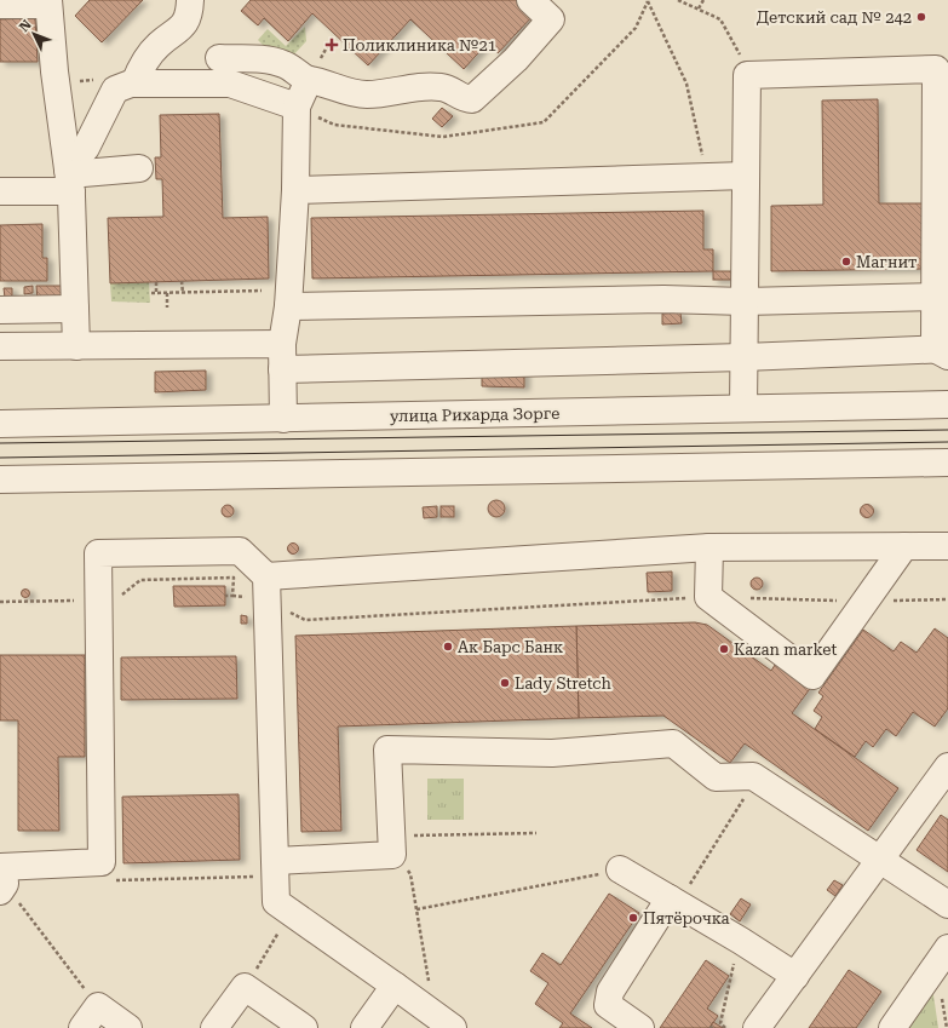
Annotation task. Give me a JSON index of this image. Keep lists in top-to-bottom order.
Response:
{
  "streets": {
    "street": ["улица Рихарда Зорге"]
  },
  "places": {
    "other": [
      "Детский сад № 242",
      "Магнит",
      "Ак Барс Банк",
      "Kazan market",
      "Lady Stretch",
      "Пятёрочка"
    ],
    "health": ["Поликлиника №21"]
  },
  "north": "top left"
}
